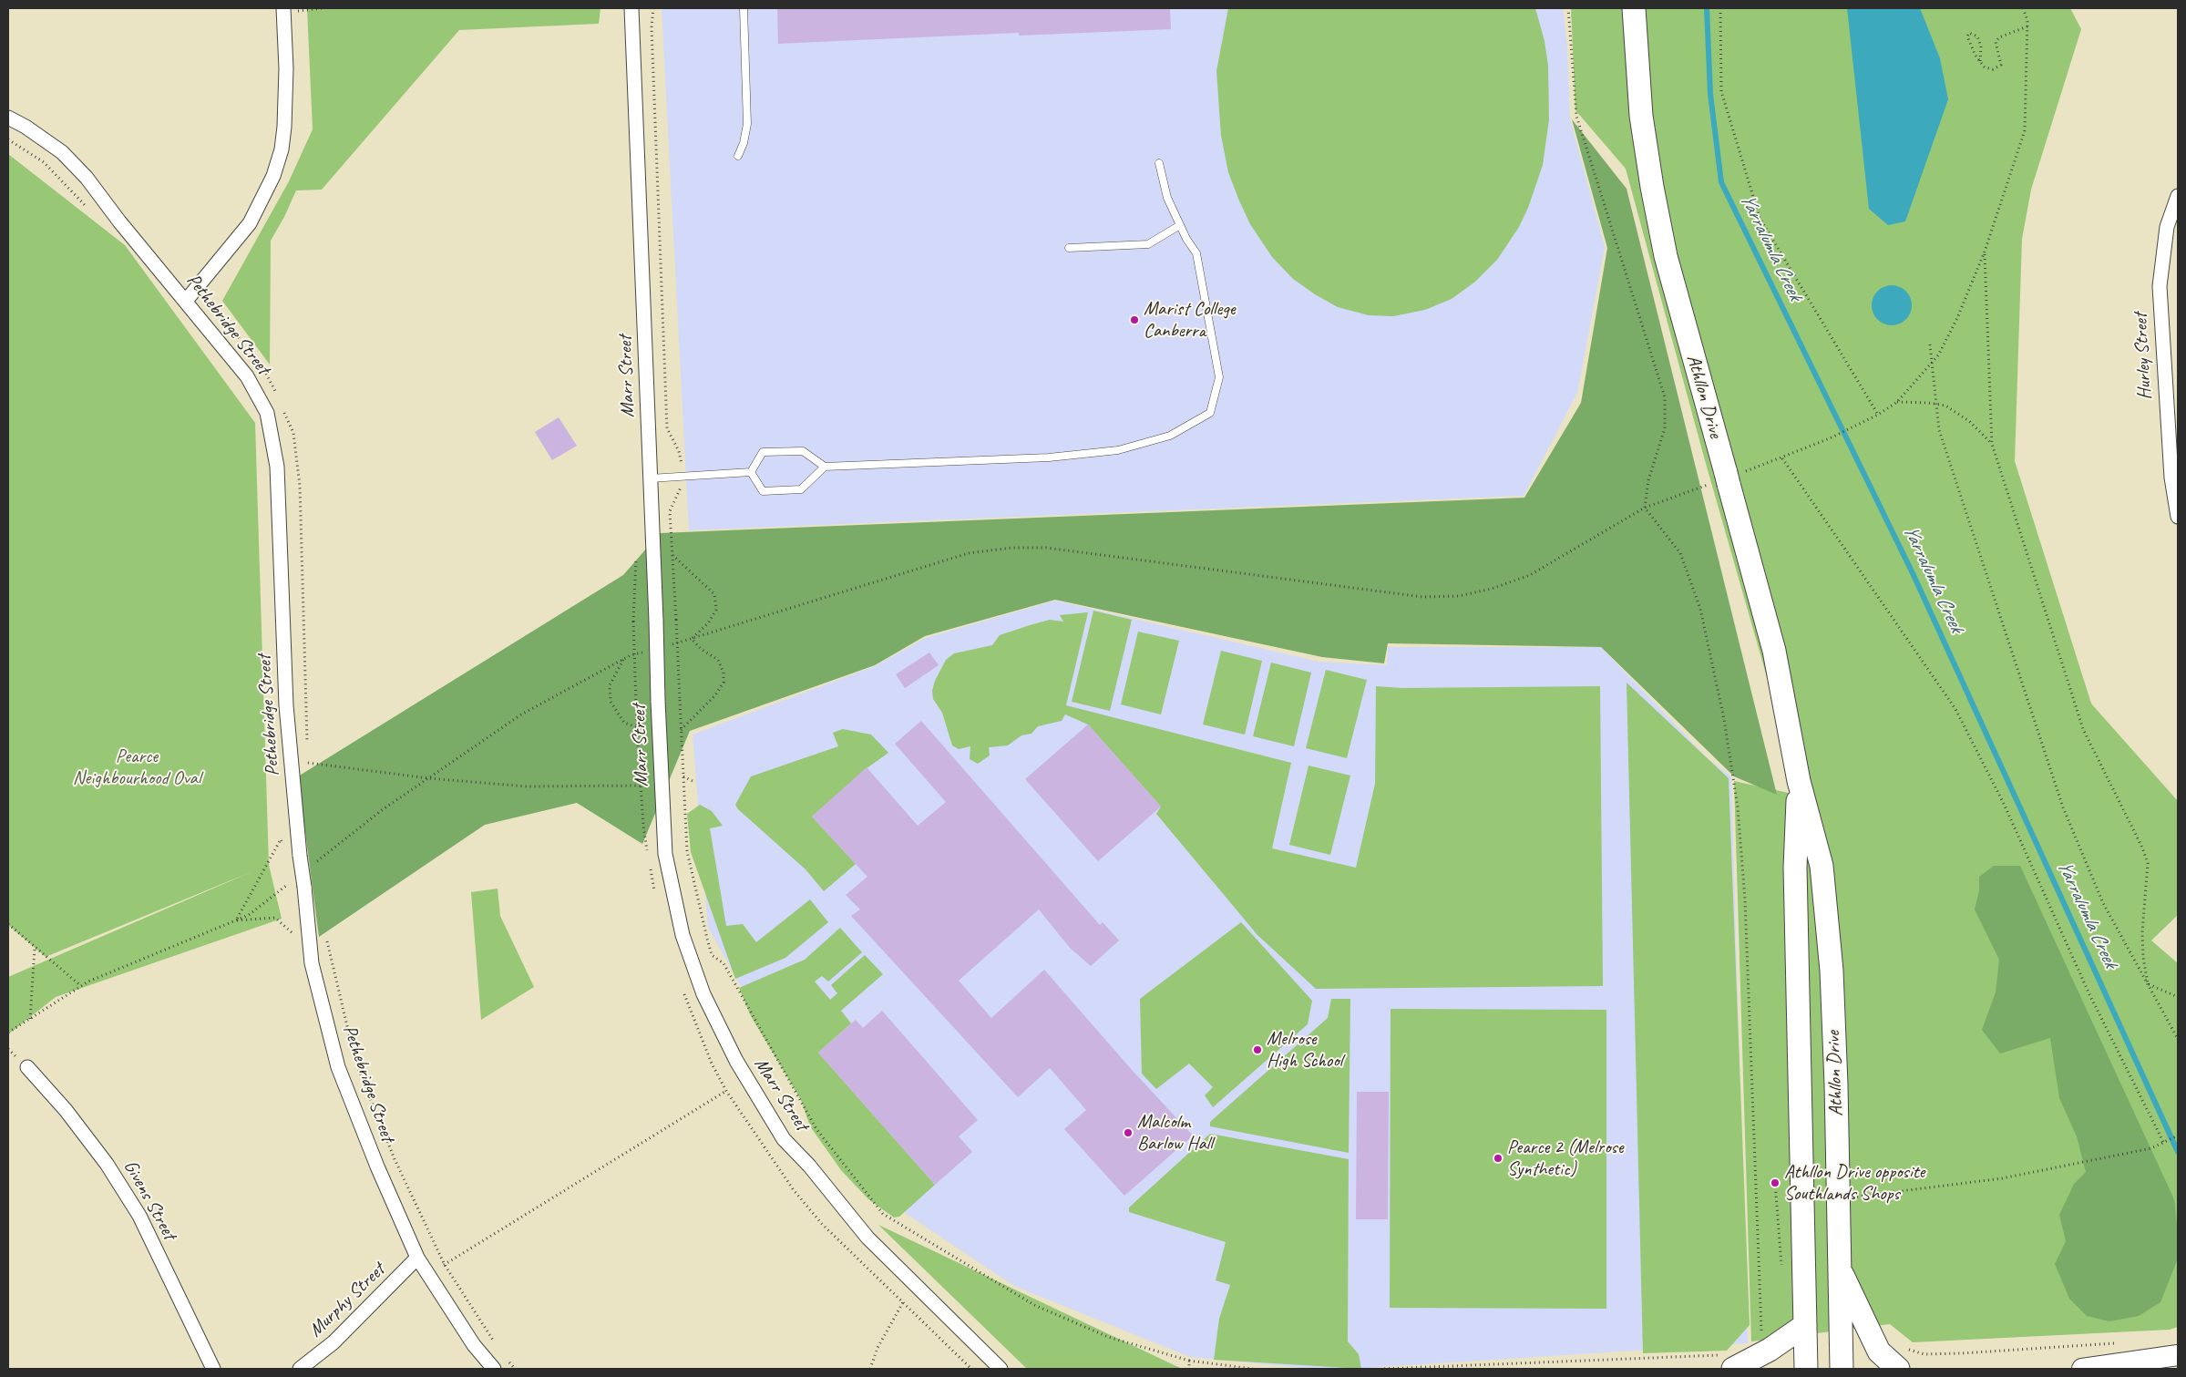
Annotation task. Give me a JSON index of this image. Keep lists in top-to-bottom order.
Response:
{
  "streets": {
    "main road": ["Athllon Drive"],
    "street": [
      "Pethebridge Street",
      "Hurley Street",
      "Marr Street",
      "Givens Street",
      "Murphy Street"
    ]
  },
  "crossings": [
    ["Pethebridge Street", "Murphy Street"]
  ],
  "water": ["Yarralumla Creek"],
  "parks": ["Pearce Neighbourhood Oval"],
  "places": [
    "Marist College Canberra",
    "Melrose High School",
    "Malcolm Barlow Hall",
    "Pearce 2 (Melrose Synthetic)",
    "Athllon Drive opposite Southlands Shops"
  ]
}
